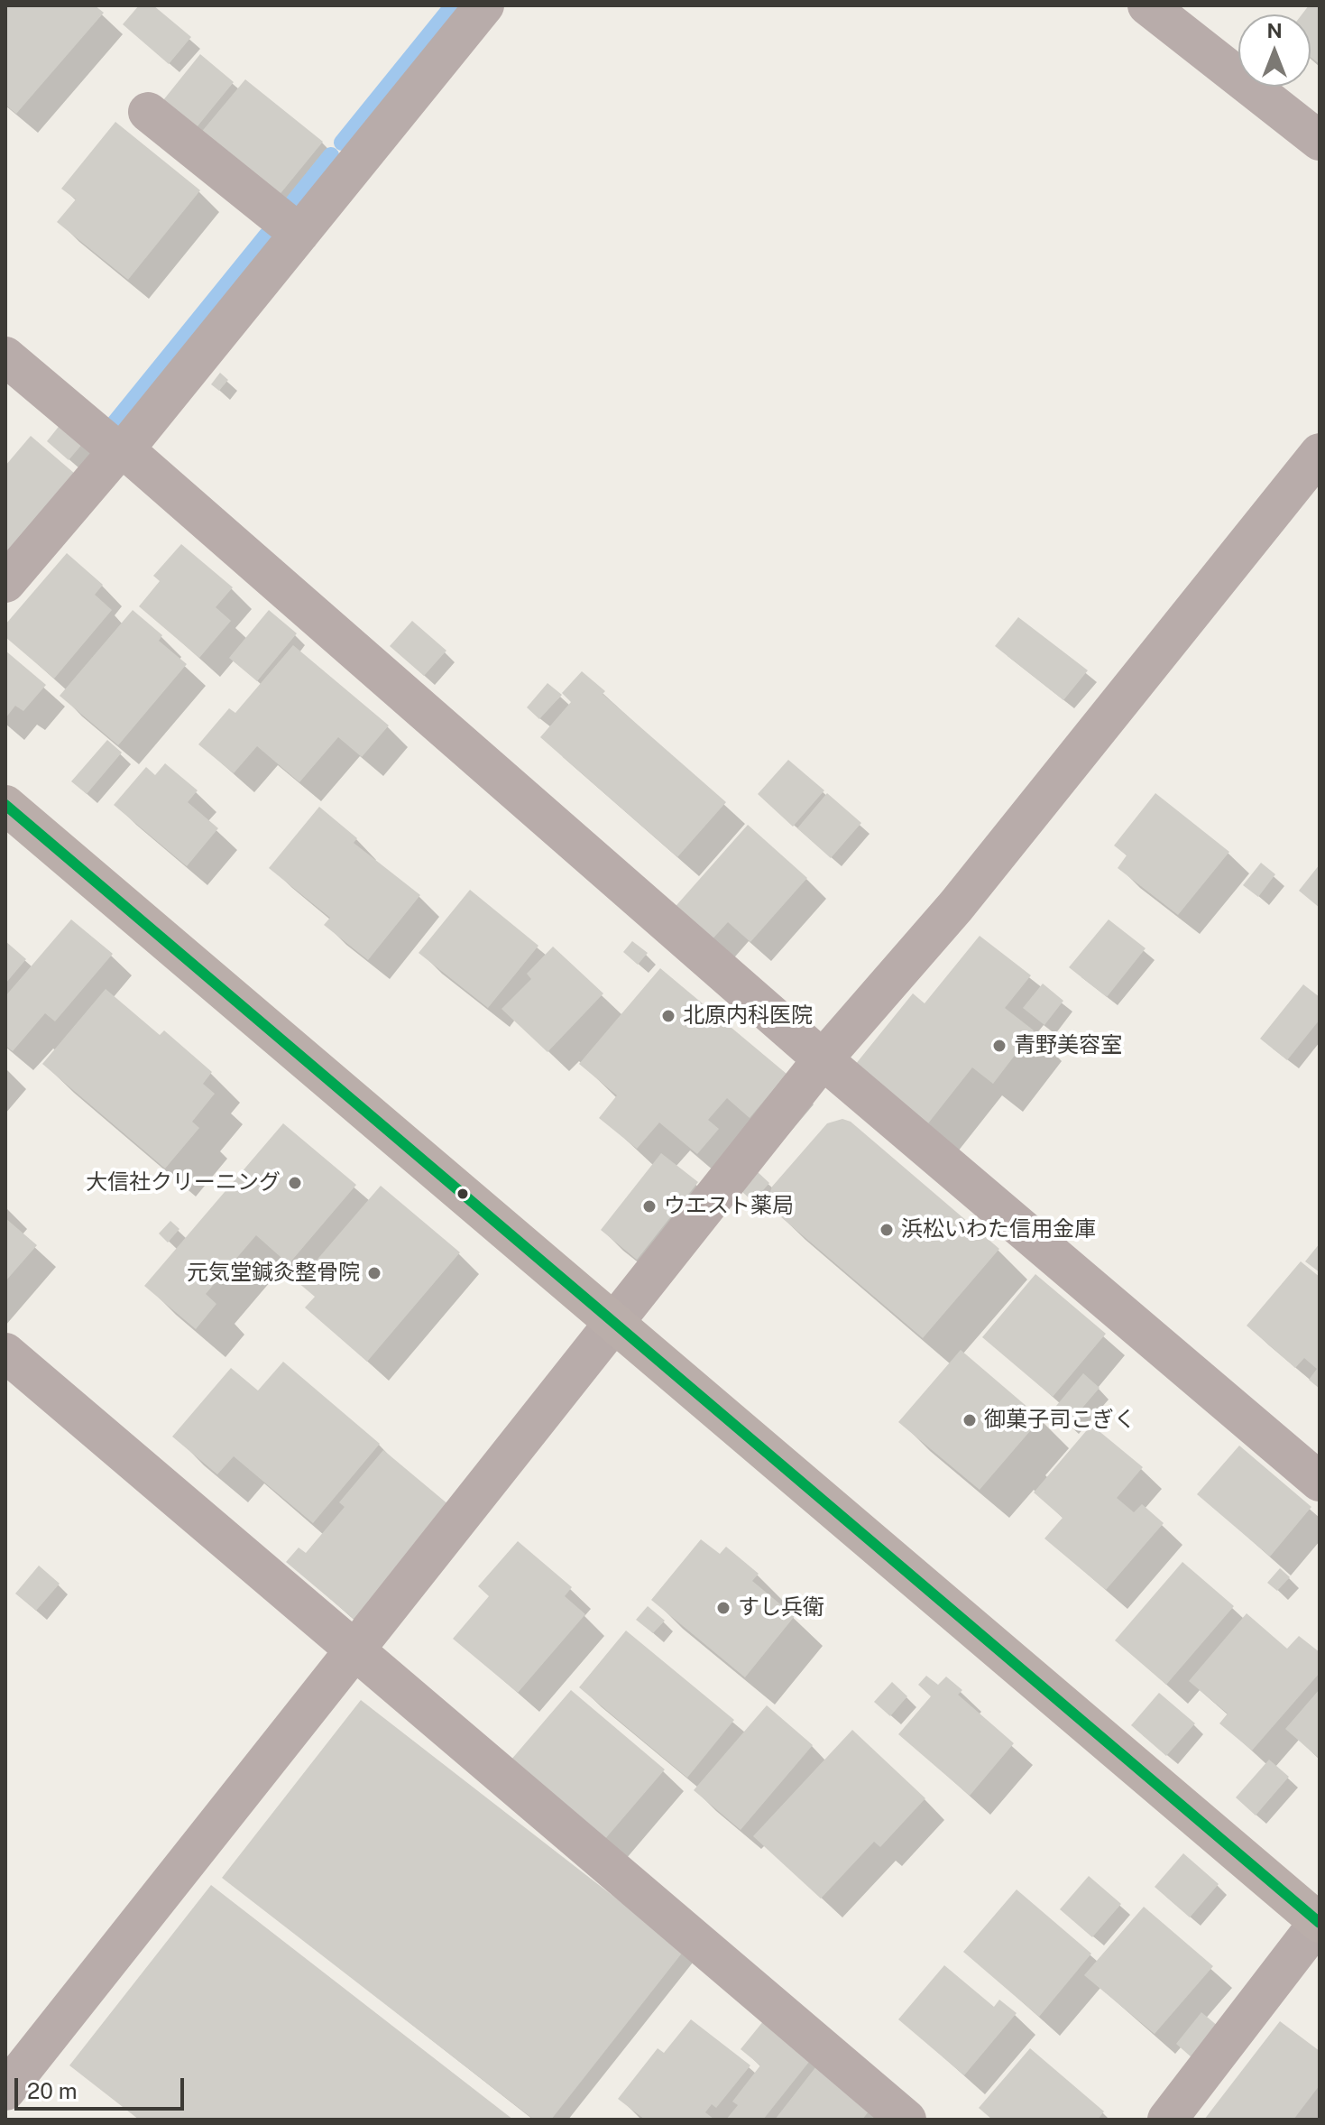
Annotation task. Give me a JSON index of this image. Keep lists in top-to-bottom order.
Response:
{
  "places": [
    "北原内科医院",
    "青野美容室",
    "大信社クリーニング",
    "ウエスト薬局",
    "浜松いわた信用金庫",
    "元気堂鍼灸整骨院",
    "御菓子司こぎく",
    "すし兵衛"
  ],
  "scale_bar": "20 m",
  "north": "top"
}
